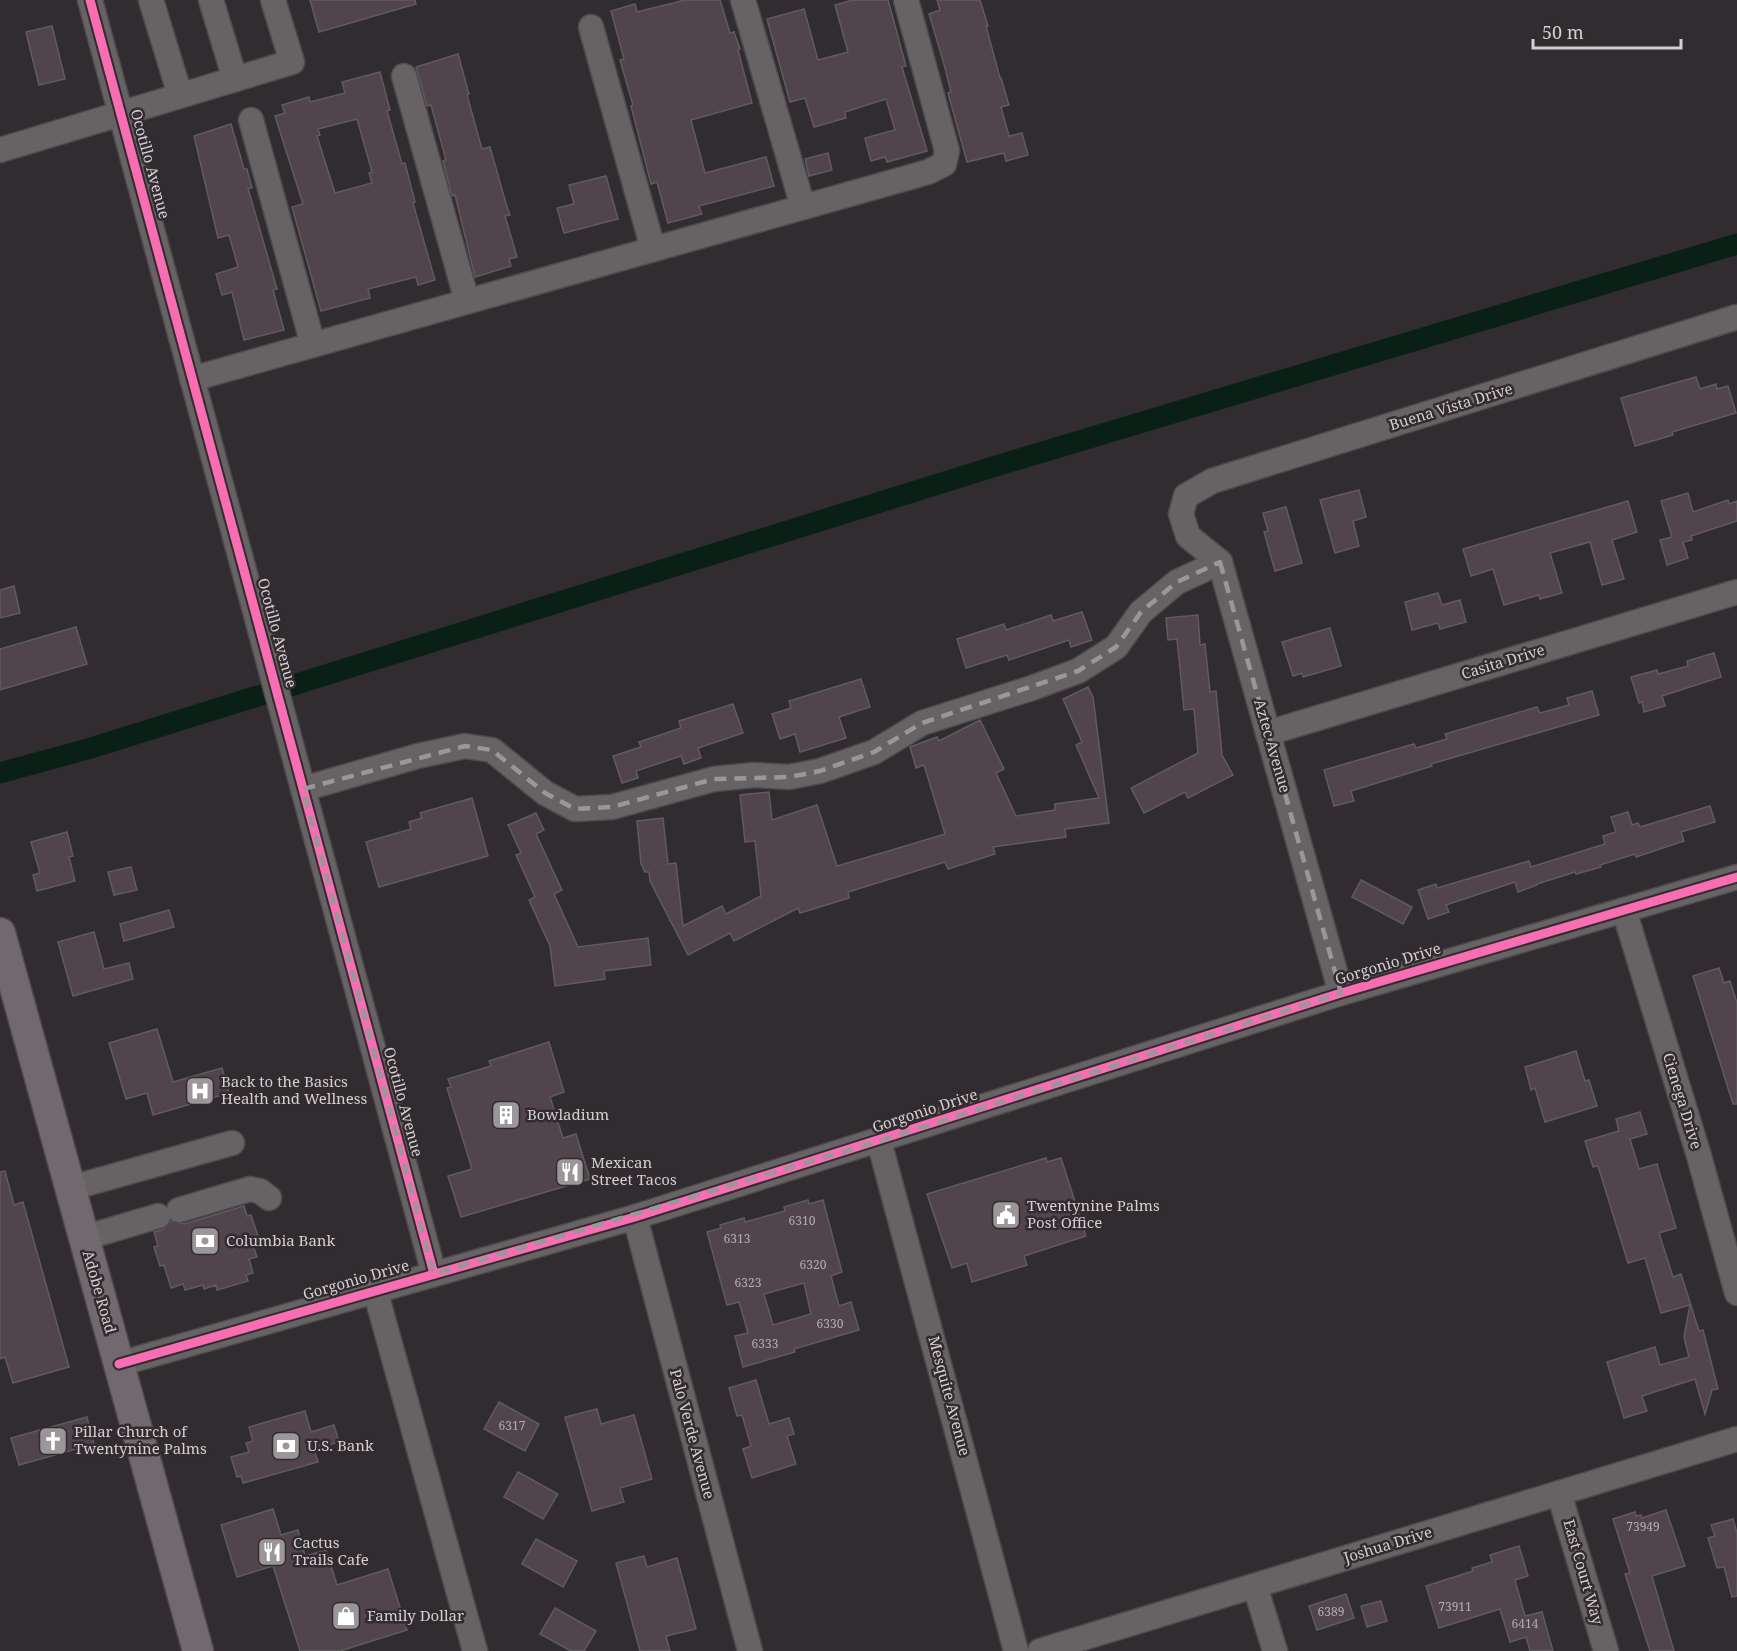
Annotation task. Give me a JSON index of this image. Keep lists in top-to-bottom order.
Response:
{
  "streets": {
    "main road": ["Adobe Road"],
    "street": [
      "Ocotillo Avenue",
      "Buena Vista Drive",
      "Casita Drive",
      "Aztec Avenue",
      "Gorgonio Drive",
      "Cienega Drive",
      "Mesquite Avenue",
      "Palo Verde Avenue",
      "Joshua Drive",
      "East Court Way"
    ]
  },
  "crossings": [
    ["Ocotillo Avenue", "Gorgonio Drive"],
    ["Buena Vista Drive", "Aztec Avenue"],
    ["Casita Drive", "Aztec Avenue"],
    ["Aztec Avenue", "Gorgonio Drive"],
    ["Gorgonio Drive", "Cienega Drive"],
    ["Gorgonio Drive", "Adobe Road"],
    ["Gorgonio Drive", "Mesquite Avenue"],
    ["Gorgonio Drive", "Palo Verde Avenue"],
    ["Joshua Drive", "East Court Way"]
  ],
  "places": {
    "hospital": ["Back to the Basics Health and Wellness"],
    "building": ["Bowladium"],
    "restaurant": ["Mexican Street Tacos", "Cactus Trails Cafe"],
    "public building": ["Twentynine Palms Post Office"],
    "bank": ["Columbia Bank", "U.S. Bank"],
    "church": ["Pillar Church of Twentynine Palms"],
    "shop": ["Family Dollar"]
  },
  "house_numbers": [
    "6310",
    "6313",
    "6320",
    "6323",
    "6330",
    "6333",
    "6317",
    "73949",
    "73911",
    "6389",
    "6414"
  ],
  "scale_bar": "50 m"
}
